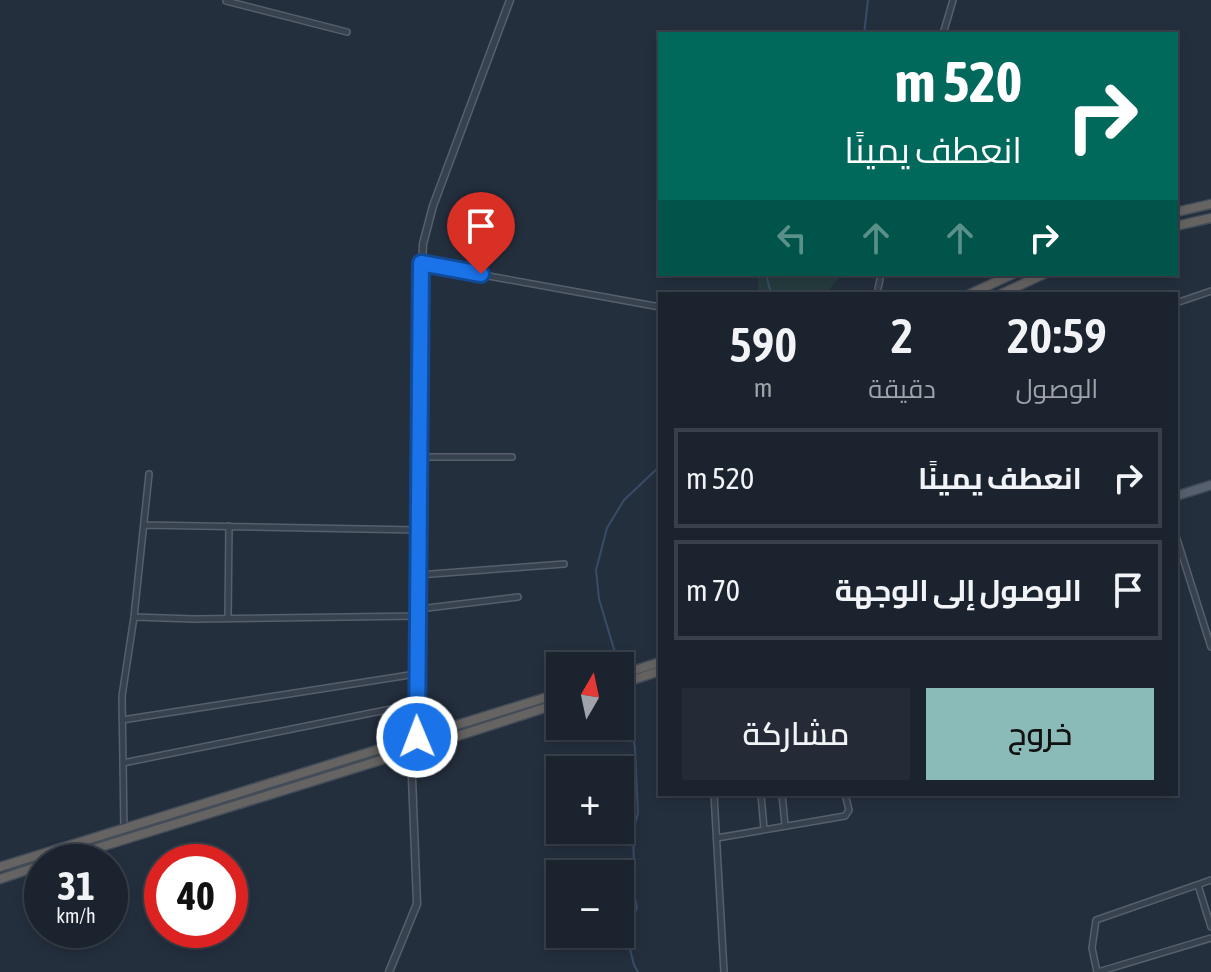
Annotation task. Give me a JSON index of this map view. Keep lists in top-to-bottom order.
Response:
{
  "north": "top",
  "page": {
    "turn": ["520 m", "انعطف يمينًا"],
    "eta": [
      "20:59",
      "الوصول",
      "2",
      "دقيقة",
      "590",
      "m"
    ],
    "list": [
      {
        "name": "انعطف يمينًا",
        "value": "520 m"
      },
      {
        "name": "الوصول إلى الوجهة",
        "value": "70 m"
      }
    ],
    "map_buttons": ["+", "−"],
    "buttons": ["خروج", "مشاركة"],
    "speed": "31 km/h",
    "limit": "40"
  }
}
